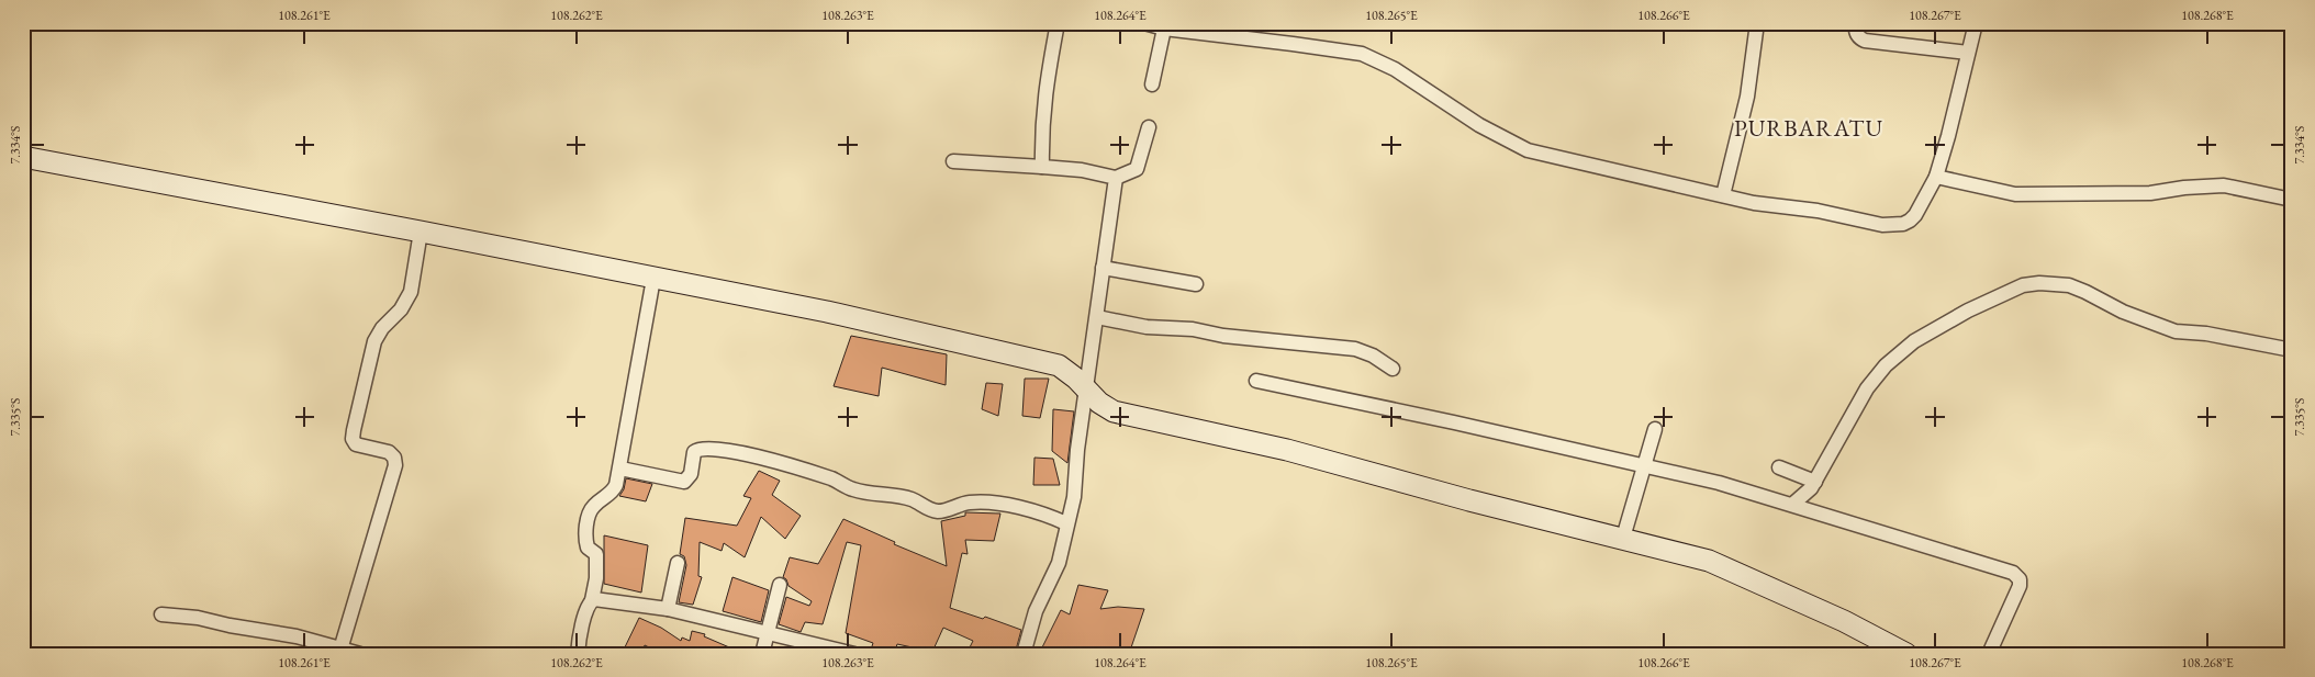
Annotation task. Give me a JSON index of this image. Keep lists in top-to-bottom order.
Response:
{
  "districts": ["PURBARATU"],
  "coordinates": [
    "108.261°E",
    "108.262°E",
    "108.263°E",
    "108.264°E",
    "108.265°E",
    "108.266°E",
    "108.267°E",
    "108.268°E",
    "7.334°S",
    "7.335°S"
  ]
}
